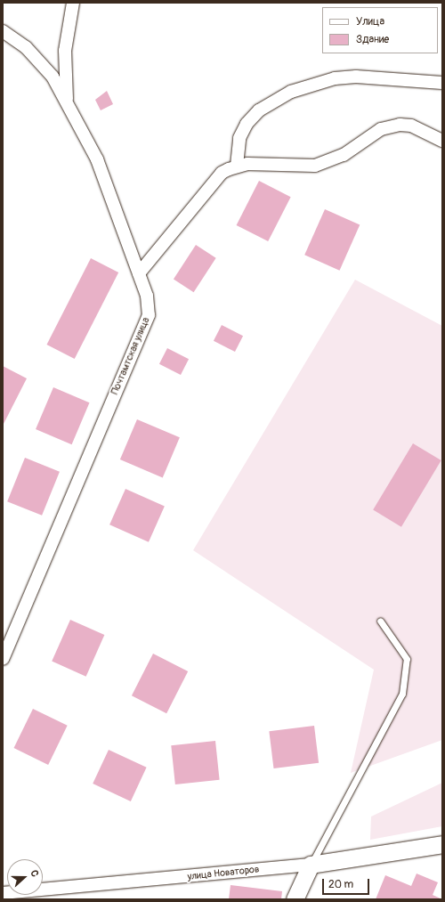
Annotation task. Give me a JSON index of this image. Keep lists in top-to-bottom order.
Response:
{
  "streets": {
    "street": ["Почтамтская улица", "улица Новаторов"]
  },
  "legend": ["Улица", "Здание"],
  "scale_bar": "20 m",
  "north": "right"
}
